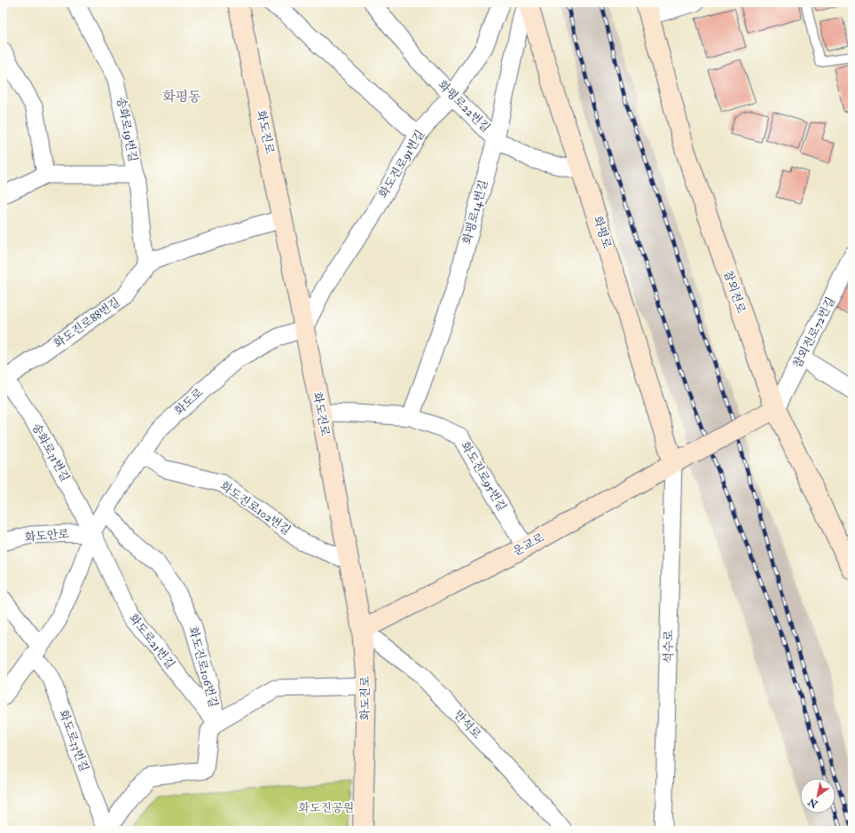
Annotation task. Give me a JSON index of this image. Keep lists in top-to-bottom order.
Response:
{
  "streets": {
    "street": [
      "화평로22번길",
      "송화로19번길",
      "화도진로",
      "화도진로91번길",
      "화평로14번길",
      "화평로",
      "참외전로",
      "화도진로88번길",
      "참외전로72번길",
      "화도로",
      "송화로31번길",
      "화도진로95번길",
      "화도진로102번길",
      "화도안로",
      "운교로",
      "화도로21번길",
      "석수로",
      "화도진로106번길",
      "만석로",
      "화도로33번길"
    ]
  },
  "crossings": [
    ["화평로22번길", "화도진로91번길"],
    ["화평로22번길", "화평로14번길"],
    ["화평로22번길", "화평로"],
    ["송화로19번길", "화도진로88번길"],
    ["화도진로", "화도진로91번길"],
    ["화도진로", "화도로"],
    ["화도진로", "화도진로95번길"],
    ["화도진로", "화도진로102번길"],
    ["화도진로", "운교로"],
    ["화도진로", "화도진로106번길"],
    ["화도진로", "만석로"],
    ["화도진로91번길", "화도로"],
    ["화평로14번길", "화평로"],
    ["화평로14번길", "화도진로95번길"],
    ["화평로", "운교로"],
    ["화평로", "석수로"],
    ["참외전로", "참외전로72번길"],
    ["참외전로", "운교로"],
    ["화도진로88번길", "송화로31번길"],
    ["참외전로72번길", "운교로"],
    ["화도로", "송화로31번길"],
    ["화도로", "화도진로102번길"],
    ["화도로", "화도안로"],
    ["화도로", "화도로21번길"],
    ["화도로", "화도진로106번길"],
    ["화도로", "화도로33번길"],
    ["송화로31번길", "화도안로"],
    ["송화로31번길", "화도로21번길"],
    ["화도진로95번길", "운교로"],
    ["화도안로", "화도로21번길"],
    ["운교로", "석수로"],
    ["운교로", "만석로"],
    ["화도로21번길", "화도진로106번길"],
    ["화도진로106번길", "화도로33번길"]
  ],
  "districts": ["화평동"],
  "parks": ["화도진공원"],
  "north": "bottom left"
}
